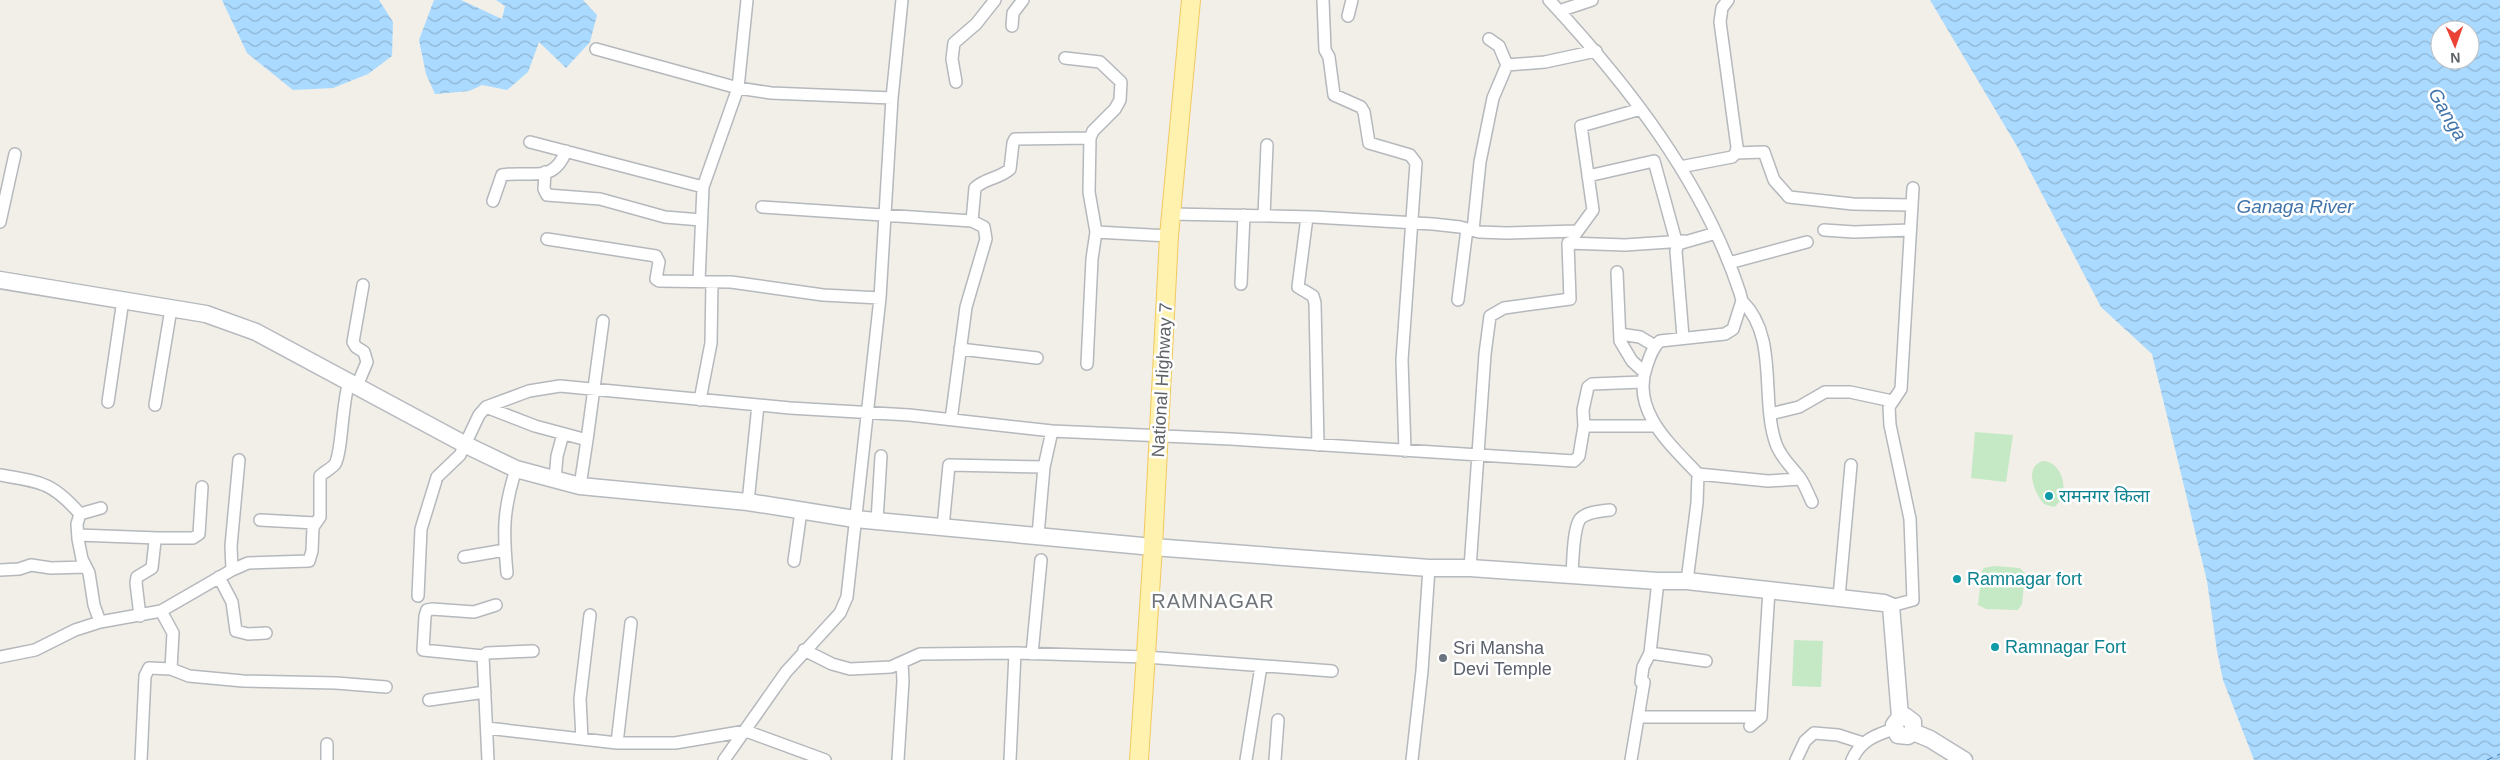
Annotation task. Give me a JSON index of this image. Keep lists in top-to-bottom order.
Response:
{
  "streets": {
    "main road": ["National Highway 7"]
  },
  "districts": ["RAMNAGAR"],
  "water": ["Ganga", "Ganaga River"],
  "places": [
    "रामनगर किला",
    "Ramnagar fort",
    "Ramnagar Fort",
    "Sri Mansha Devi Temple"
  ],
  "north": "bottom"
}
